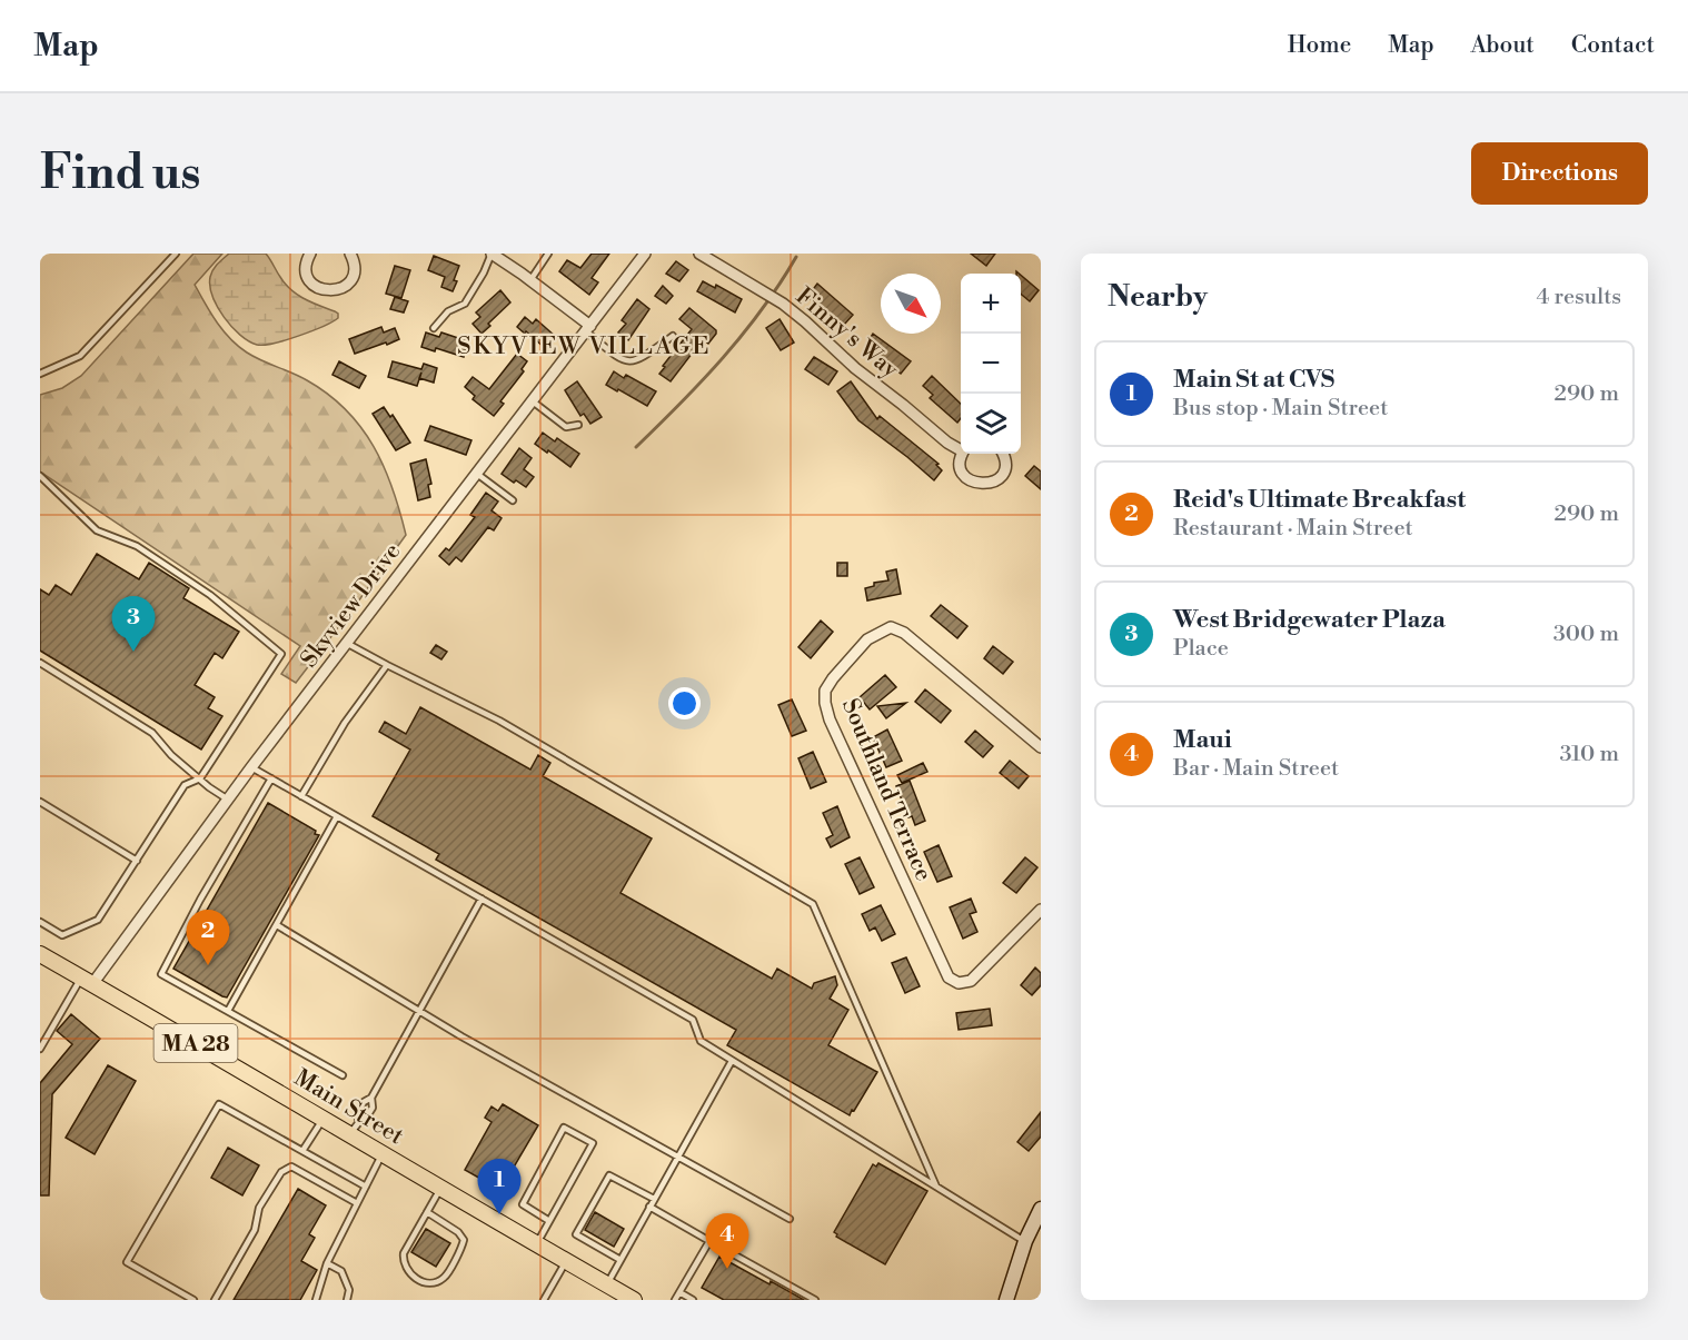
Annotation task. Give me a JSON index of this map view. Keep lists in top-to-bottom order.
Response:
{
  "streets": {
    "main road": ["MA 28", "Main Street"],
    "street": ["Finny's Way", "Skyview Drive", "Southland Terrace"]
  },
  "crossings": [
    ["Skyview Drive", "Main Street"]
  ],
  "districts": ["SKYVIEW VILLAGE"],
  "north": "bottom right",
  "page": {
    "header": "Map",
    "nav": [
      "Home",
      "Map",
      "About",
      "Contact"
    ],
    "buttons": "Directions",
    "title": "Find us",
    "heading": ["Nearby", "4 results"],
    "map_buttons": ["+", "−"],
    "list": [
      {
        "mark": "1",
        "name": "Main St at CVS",
        "note": "Bus stop · Main Street",
        "value": "290 m"
      },
      {
        "mark": "2",
        "name": "Reid's Ultimate Breakfast",
        "note": "Restaurant · Main Street",
        "value": "290 m"
      },
      {
        "mark": "3",
        "name": "West Bridgewater Plaza",
        "note": "Place",
        "value": "300 m"
      },
      {
        "mark": "4",
        "name": "Maui",
        "note": "Bar · Main Street",
        "value": "310 m"
      }
    ],
    "pins": [
      "3",
      "2",
      "1",
      "4"
    ]
  }
}
